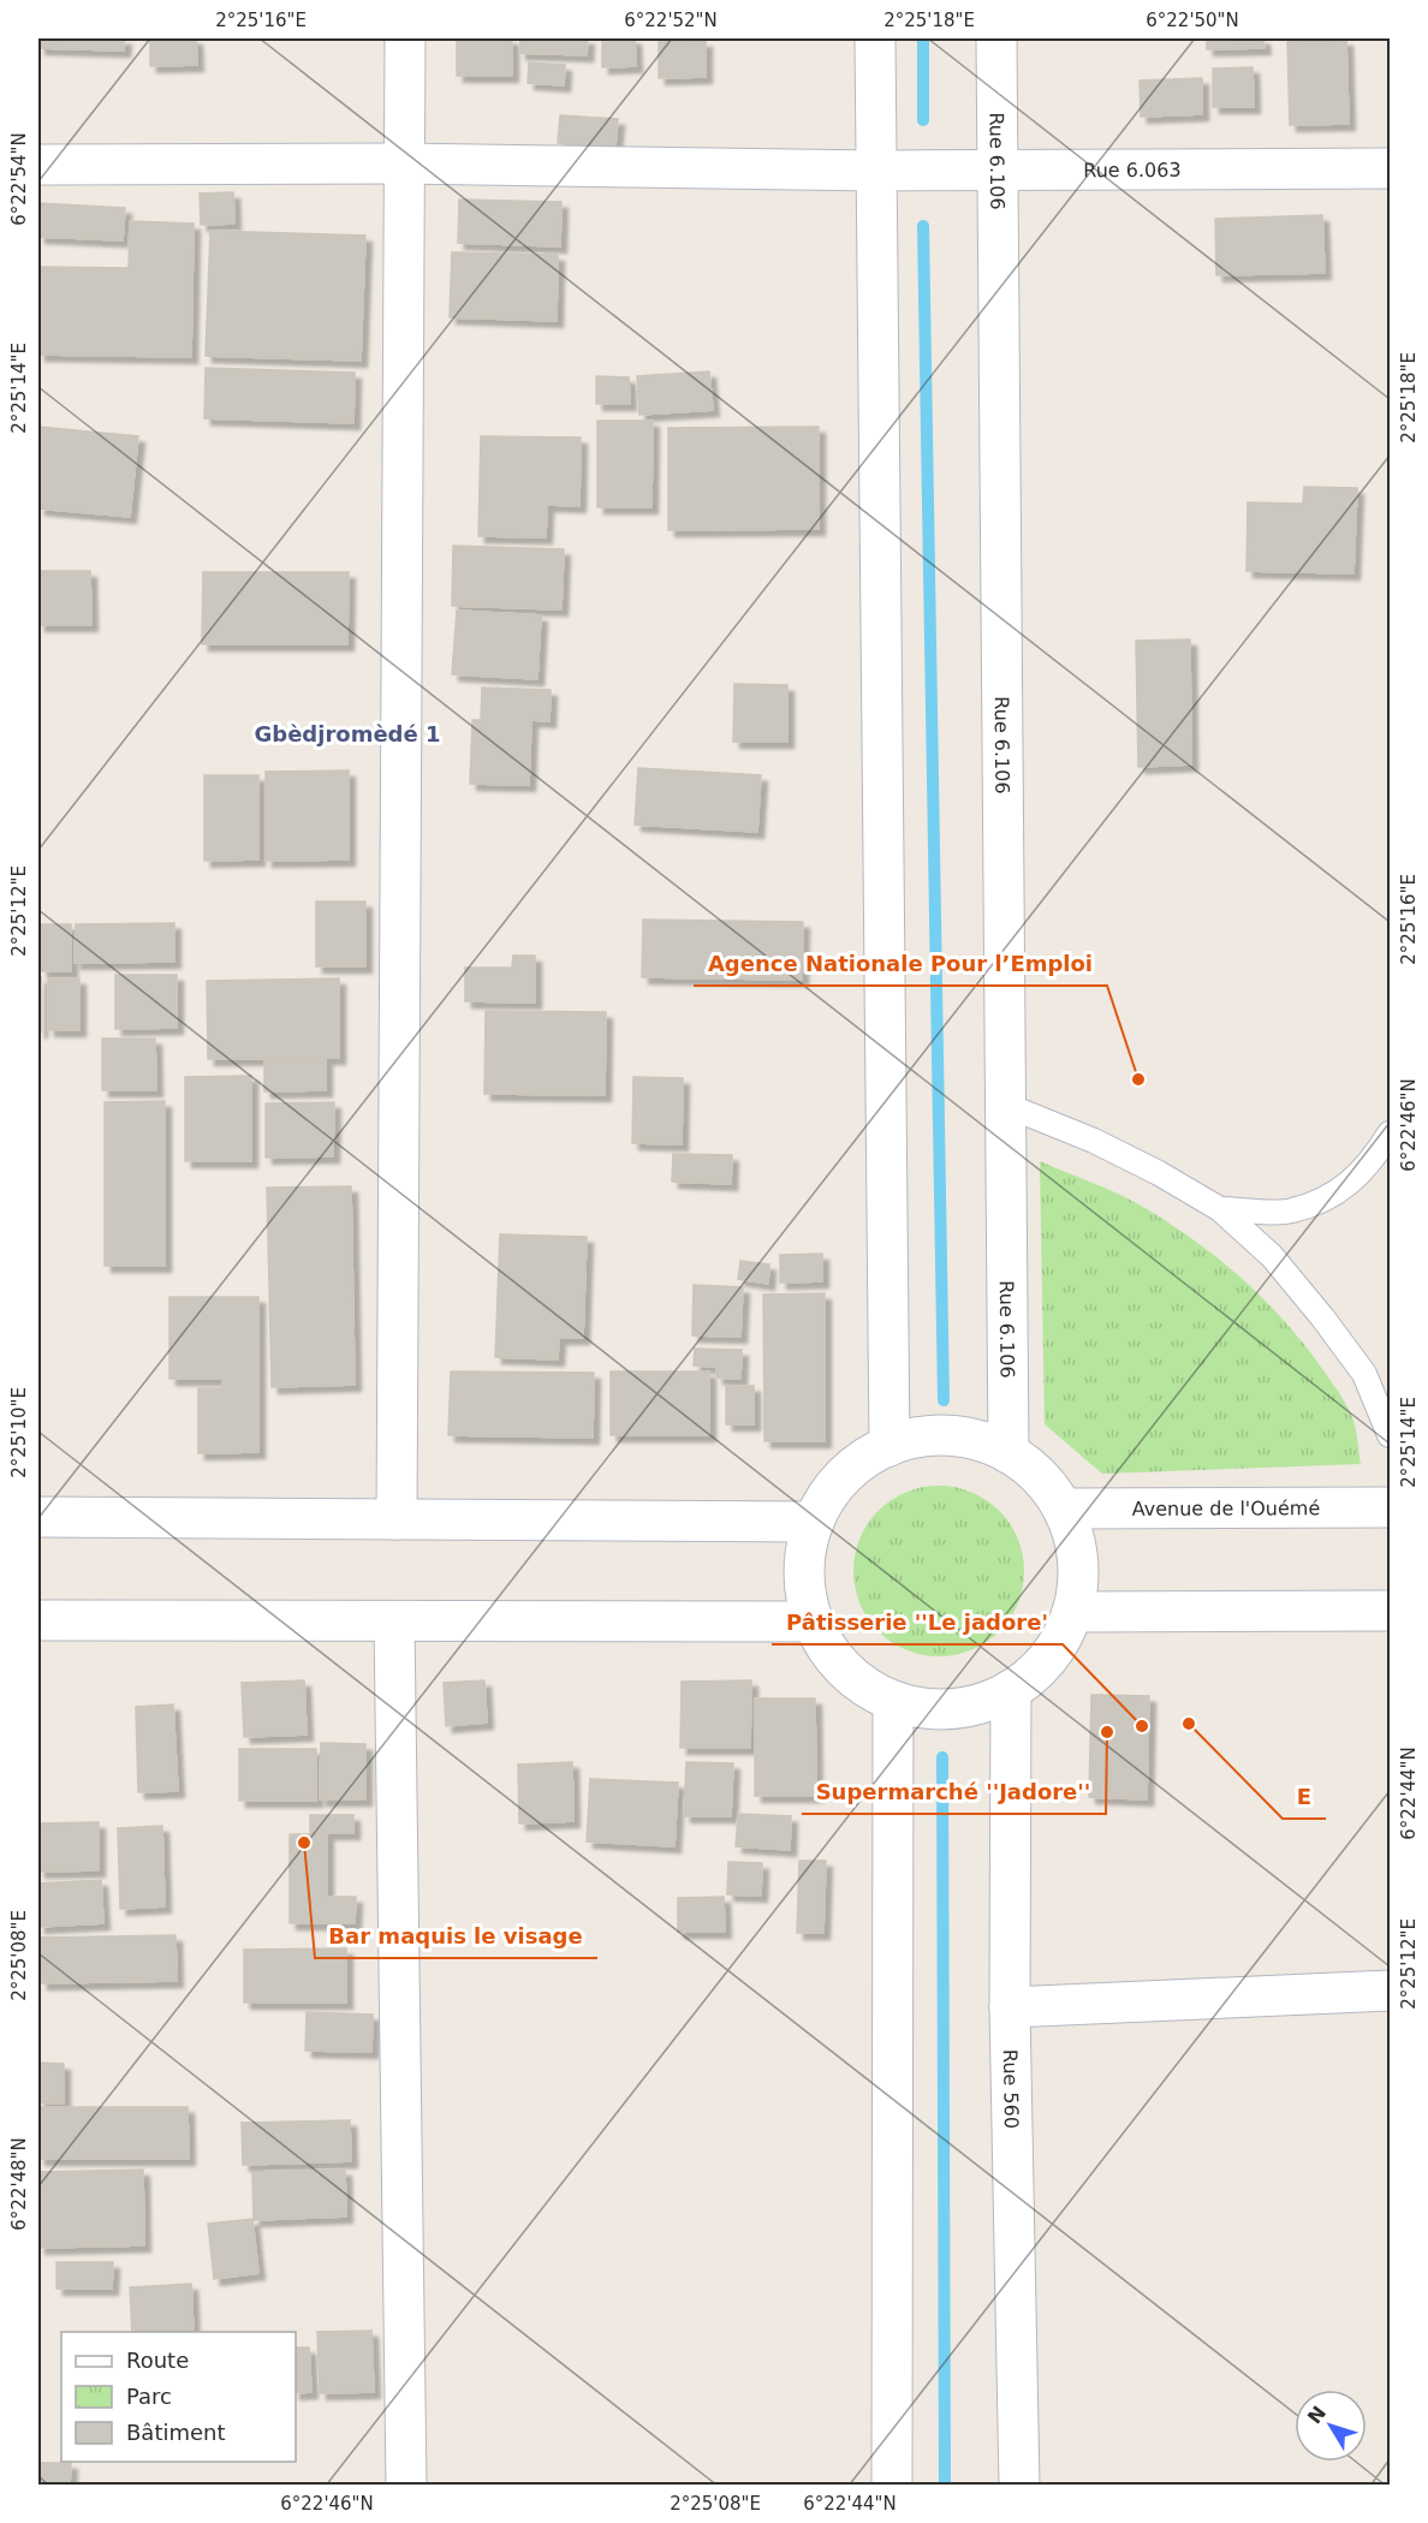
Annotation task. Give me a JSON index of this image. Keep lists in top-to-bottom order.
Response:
{
  "streets": {
    "street": [
      "Rue 6.106",
      "Rue 6.063",
      "Avenue de l'Ouémé",
      "Rue 560"
    ]
  },
  "crossings": [
    ["Rue 6.106", "Rue 6.063"]
  ],
  "districts": ["Gbèdjromèdé 1"],
  "places": [
    "Agence Nationale Pour l’Emploi",
    "E",
    "Pâtisserie ''Le jadore'",
    "Supermarché ''Jadore''",
    "Bar maquis le visage"
  ],
  "legend": ["Route", "Parc", "Bâtiment"],
  "north": "top left",
  "coordinates": [
    "2°25'16\"E",
    "6°22'52\"N",
    "2°25'18\"E",
    "6°22'50\"N",
    "6°22'54\"N",
    "2°25'14\"E",
    "2°25'12\"E",
    "6°22'46\"N",
    "2°25'10\"E",
    "6°22'44\"N",
    "2°25'08\"E",
    "6°22'48\"N"
  ]
}
